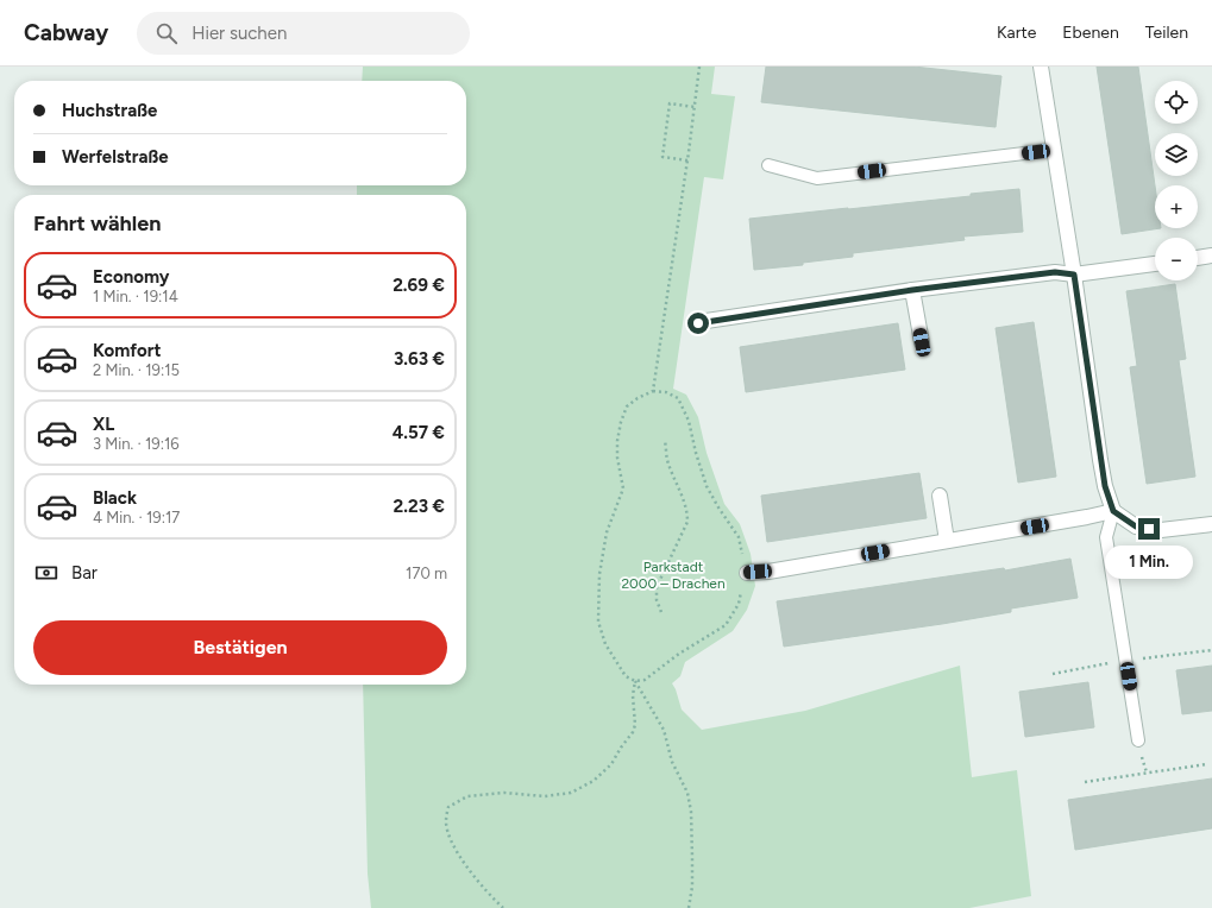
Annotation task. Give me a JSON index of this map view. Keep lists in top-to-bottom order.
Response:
{
  "parks": ["Parkstadt 2000 – Drachen"],
  "page": {
    "header": "Cabway",
    "search": "Hier suchen",
    "nav": ["Karte", "Ebenen", "Teilen"],
    "map_buttons": ["+", "−"],
    "banner": ["Huchstraße", "Werfelstraße"],
    "heading": "Fahrt wählen",
    "list": [
      {
        "name": "Economy",
        "note": "1 Min. · 19:14",
        "value": "2.69 €"
      },
      {
        "name": "Komfort",
        "note": "2 Min. · 19:15",
        "value": "3.63 €"
      },
      {
        "name": "XL",
        "note": "3 Min. · 19:16",
        "value": "4.57 €"
      },
      {
        "name": "Black",
        "note": "4 Min. · 19:17",
        "value": "2.23 €"
      }
    ],
    "bubble": "1 Min.",
    "pay": ["Bar", "170 m"],
    "buttons": "Bestätigen"
  }
}
